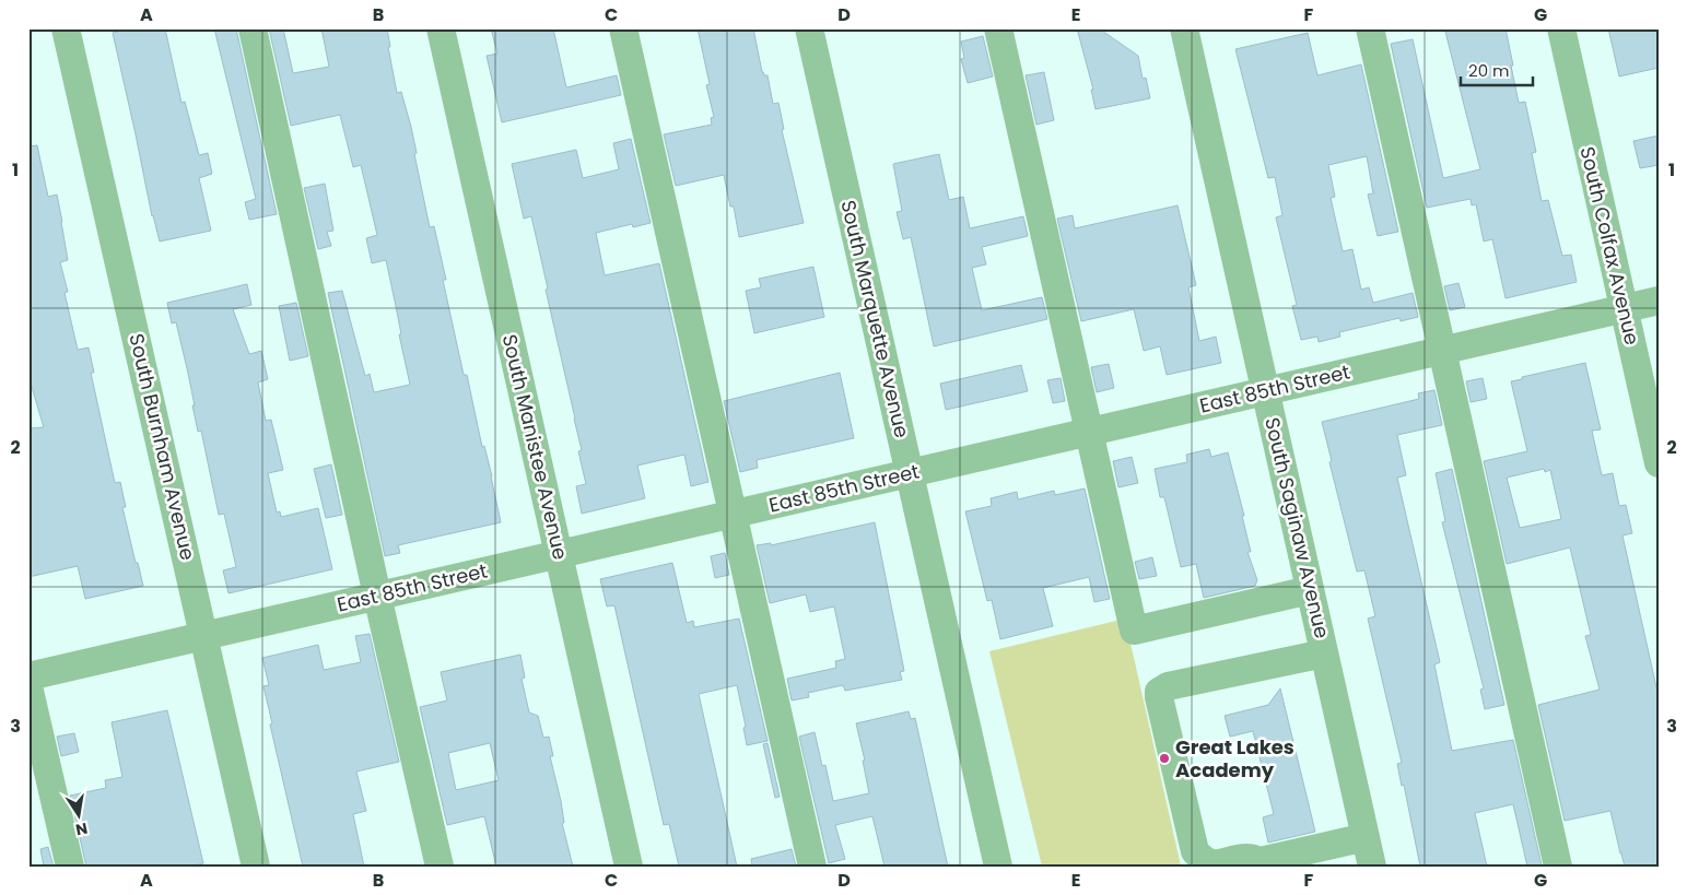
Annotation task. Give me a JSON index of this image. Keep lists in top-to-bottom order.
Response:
{
  "streets": {
    "street": [
      "South Colfax Avenue",
      "South Marquette Avenue",
      "East 85th Street",
      "South Burnham Avenue",
      "South Manistee Avenue",
      "South Saginaw Avenue"
    ]
  },
  "crossings": [
    ["South Colfax Avenue", "East 85th Street"],
    ["South Marquette Avenue", "East 85th Street"],
    ["East 85th Street", "South Burnham Avenue"],
    ["East 85th Street", "South Manistee Avenue"],
    ["East 85th Street", "South Saginaw Avenue"]
  ],
  "places": ["Great Lakes Academy"],
  "scale_bar": "20 m",
  "north": "bottom",
  "grid": {
    "columns": [
      "A",
      "B",
      "C",
      "D",
      "E",
      "F",
      "G"
    ],
    "rows": ["1", "2", "3"]
  }
}
